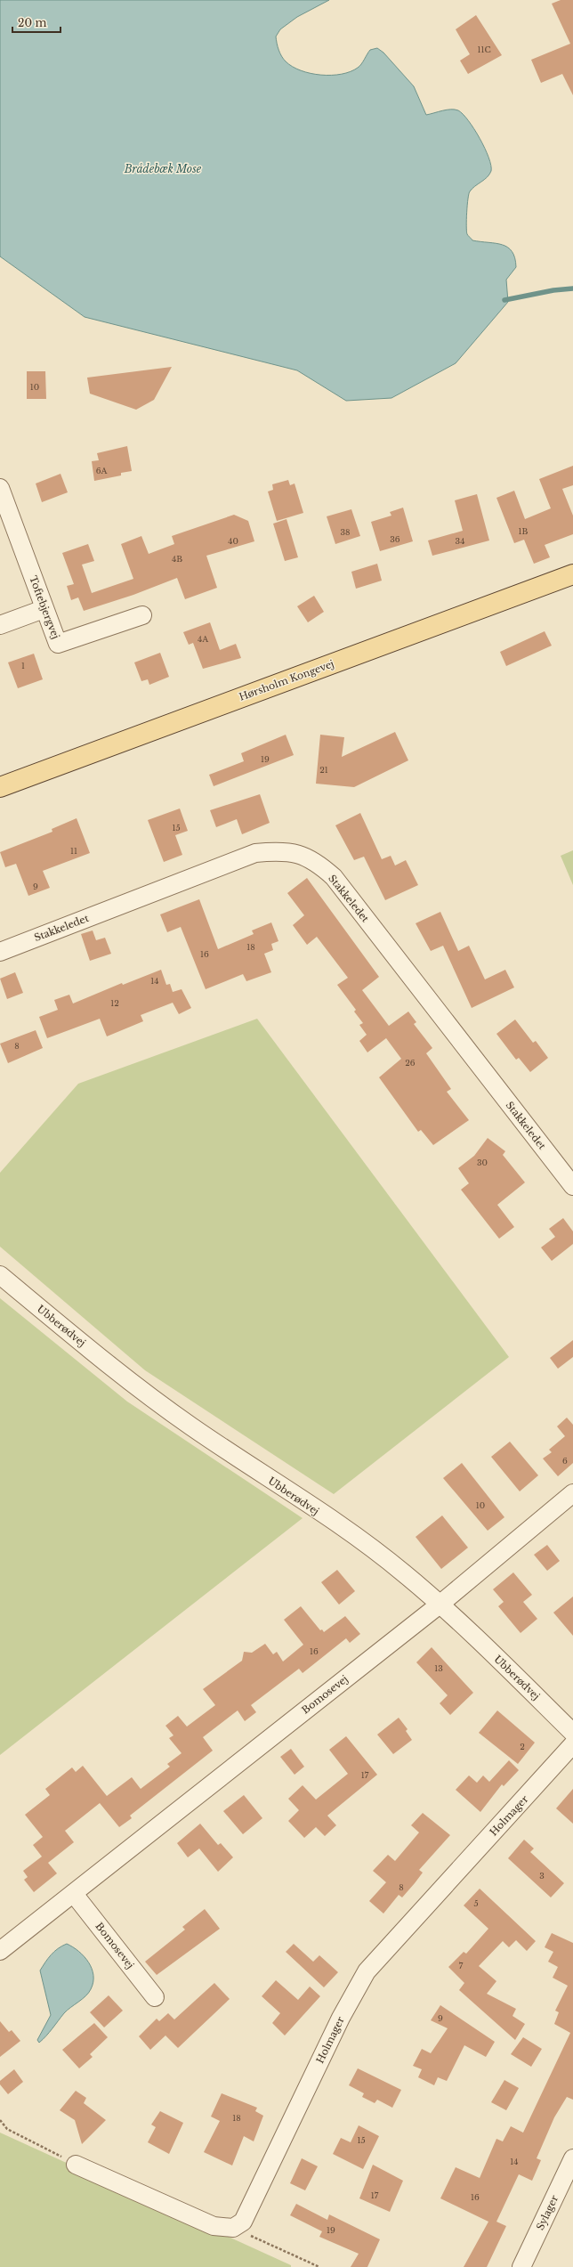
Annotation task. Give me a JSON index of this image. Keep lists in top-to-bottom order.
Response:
{
  "streets": {
    "main road": ["Hørsholm Kongevej"],
    "street": [
      "Toftebjergvej",
      "Stakkeledet",
      "Ubberødvej",
      "Bomosevej",
      "Holmager",
      "Sylager"
    ]
  },
  "crossings": [
    ["Ubberødvej", "Bomosevej"]
  ],
  "water": ["Brådebæk Mose"],
  "house_numbers": [
    "11C",
    "10",
    "6A",
    "1B",
    "38",
    "36",
    "40",
    "34",
    "4B",
    "4A",
    "1",
    "19",
    "21",
    "15",
    "11",
    "9",
    "18",
    "16",
    "14",
    "12",
    "8",
    "26",
    "30",
    "6",
    "10",
    "16",
    "13",
    "2",
    "17",
    "3",
    "8",
    "5",
    "7",
    "9",
    "18",
    "15",
    "14",
    "17",
    "16",
    "19"
  ],
  "scale_bar": "20 m"
}
